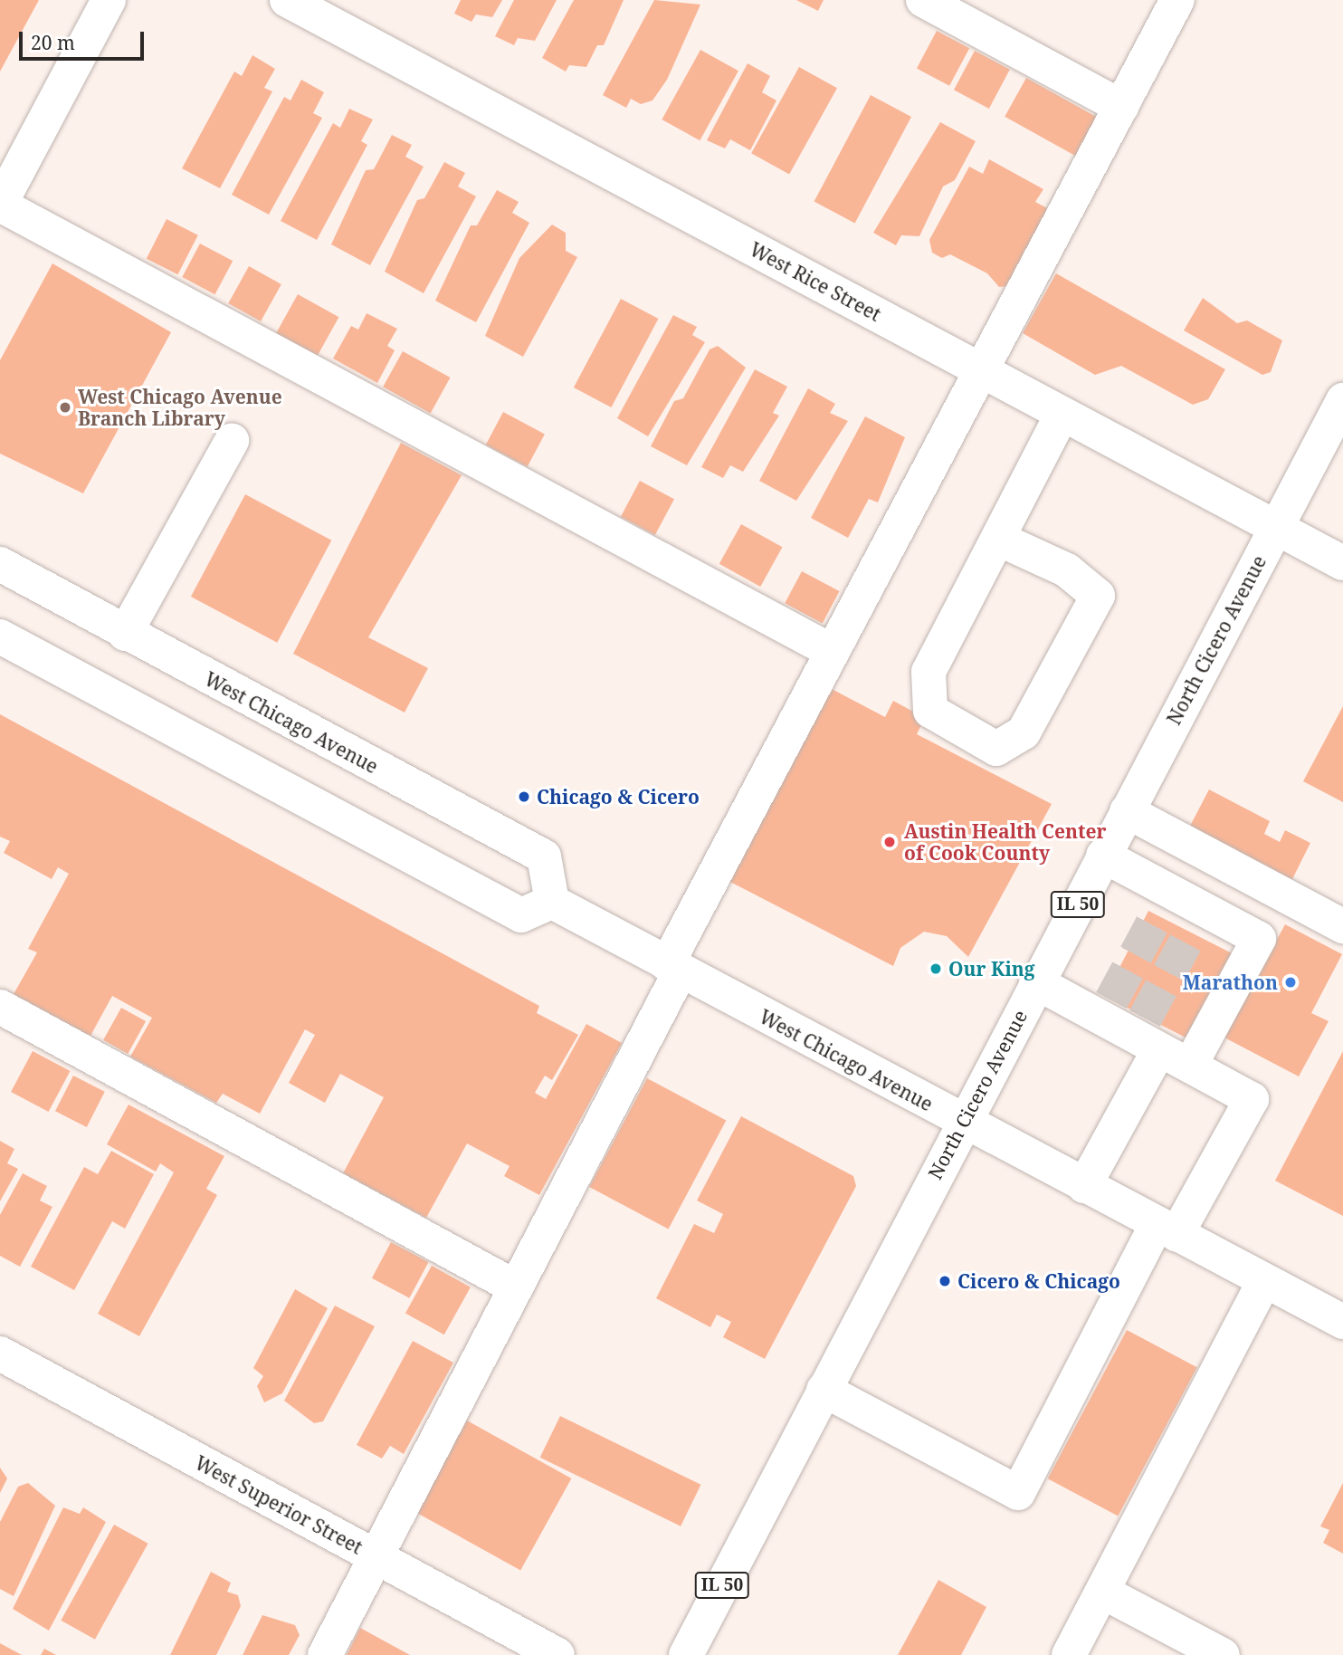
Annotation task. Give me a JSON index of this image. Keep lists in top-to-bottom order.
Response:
{
  "streets": {
    "main road": [
      "West Rice Street",
      "North Cicero Avenue",
      "West Chicago Avenue",
      "IL 50",
      "West Superior Street"
    ]
  },
  "crossings": [
    ["West Rice Street", "North Cicero Avenue"],
    ["North Cicero Avenue", "West Chicago Avenue"]
  ],
  "places": [
    "West Chicago Avenue Branch Library",
    "Chicago & Cicero",
    "Austin Health Center of Cook County",
    "Our King",
    "Marathon",
    "Cicero & Chicago"
  ],
  "scale_bar": "20 m"
}
